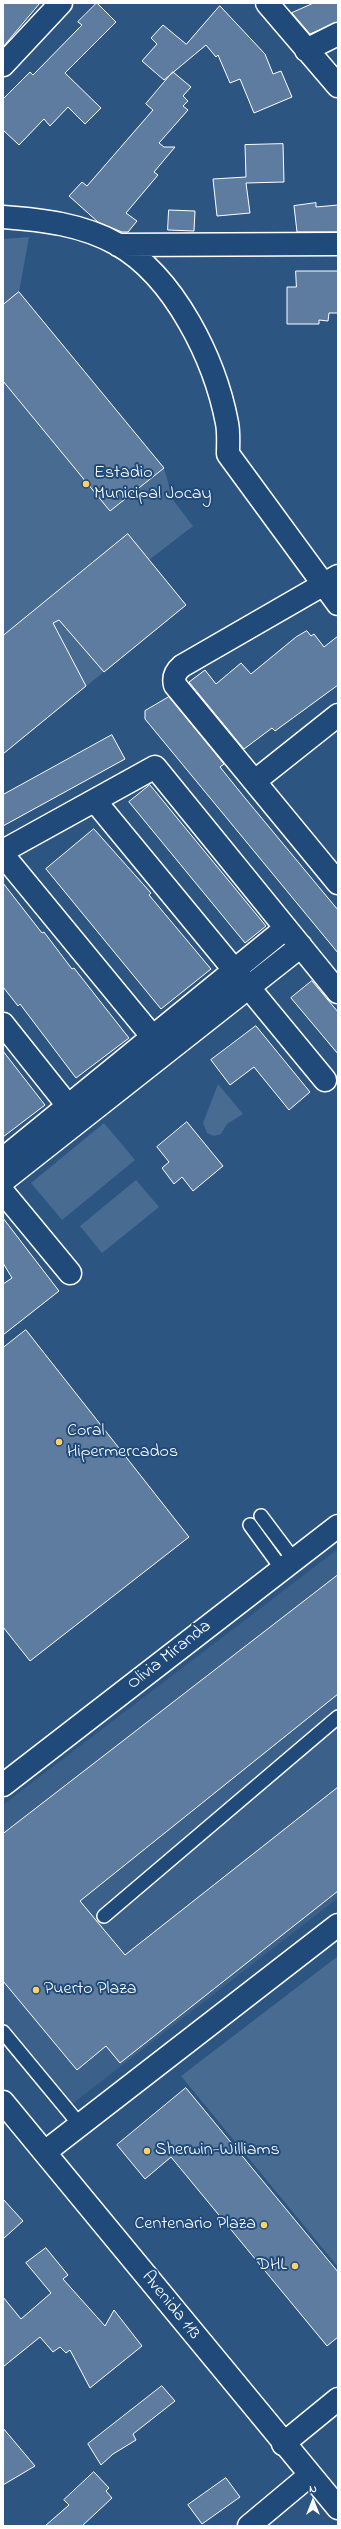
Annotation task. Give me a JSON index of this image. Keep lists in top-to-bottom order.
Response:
{
  "streets": {
    "street": ["Olivia Miranda", "Avenida 113"]
  },
  "places": [
    "Estadio Municipal Jocay",
    "Coral Hipermercados",
    "Puerto Plaza",
    "Sherwin-Williams",
    "Centenario Plaza",
    "DHL"
  ],
  "north": "top"
}
